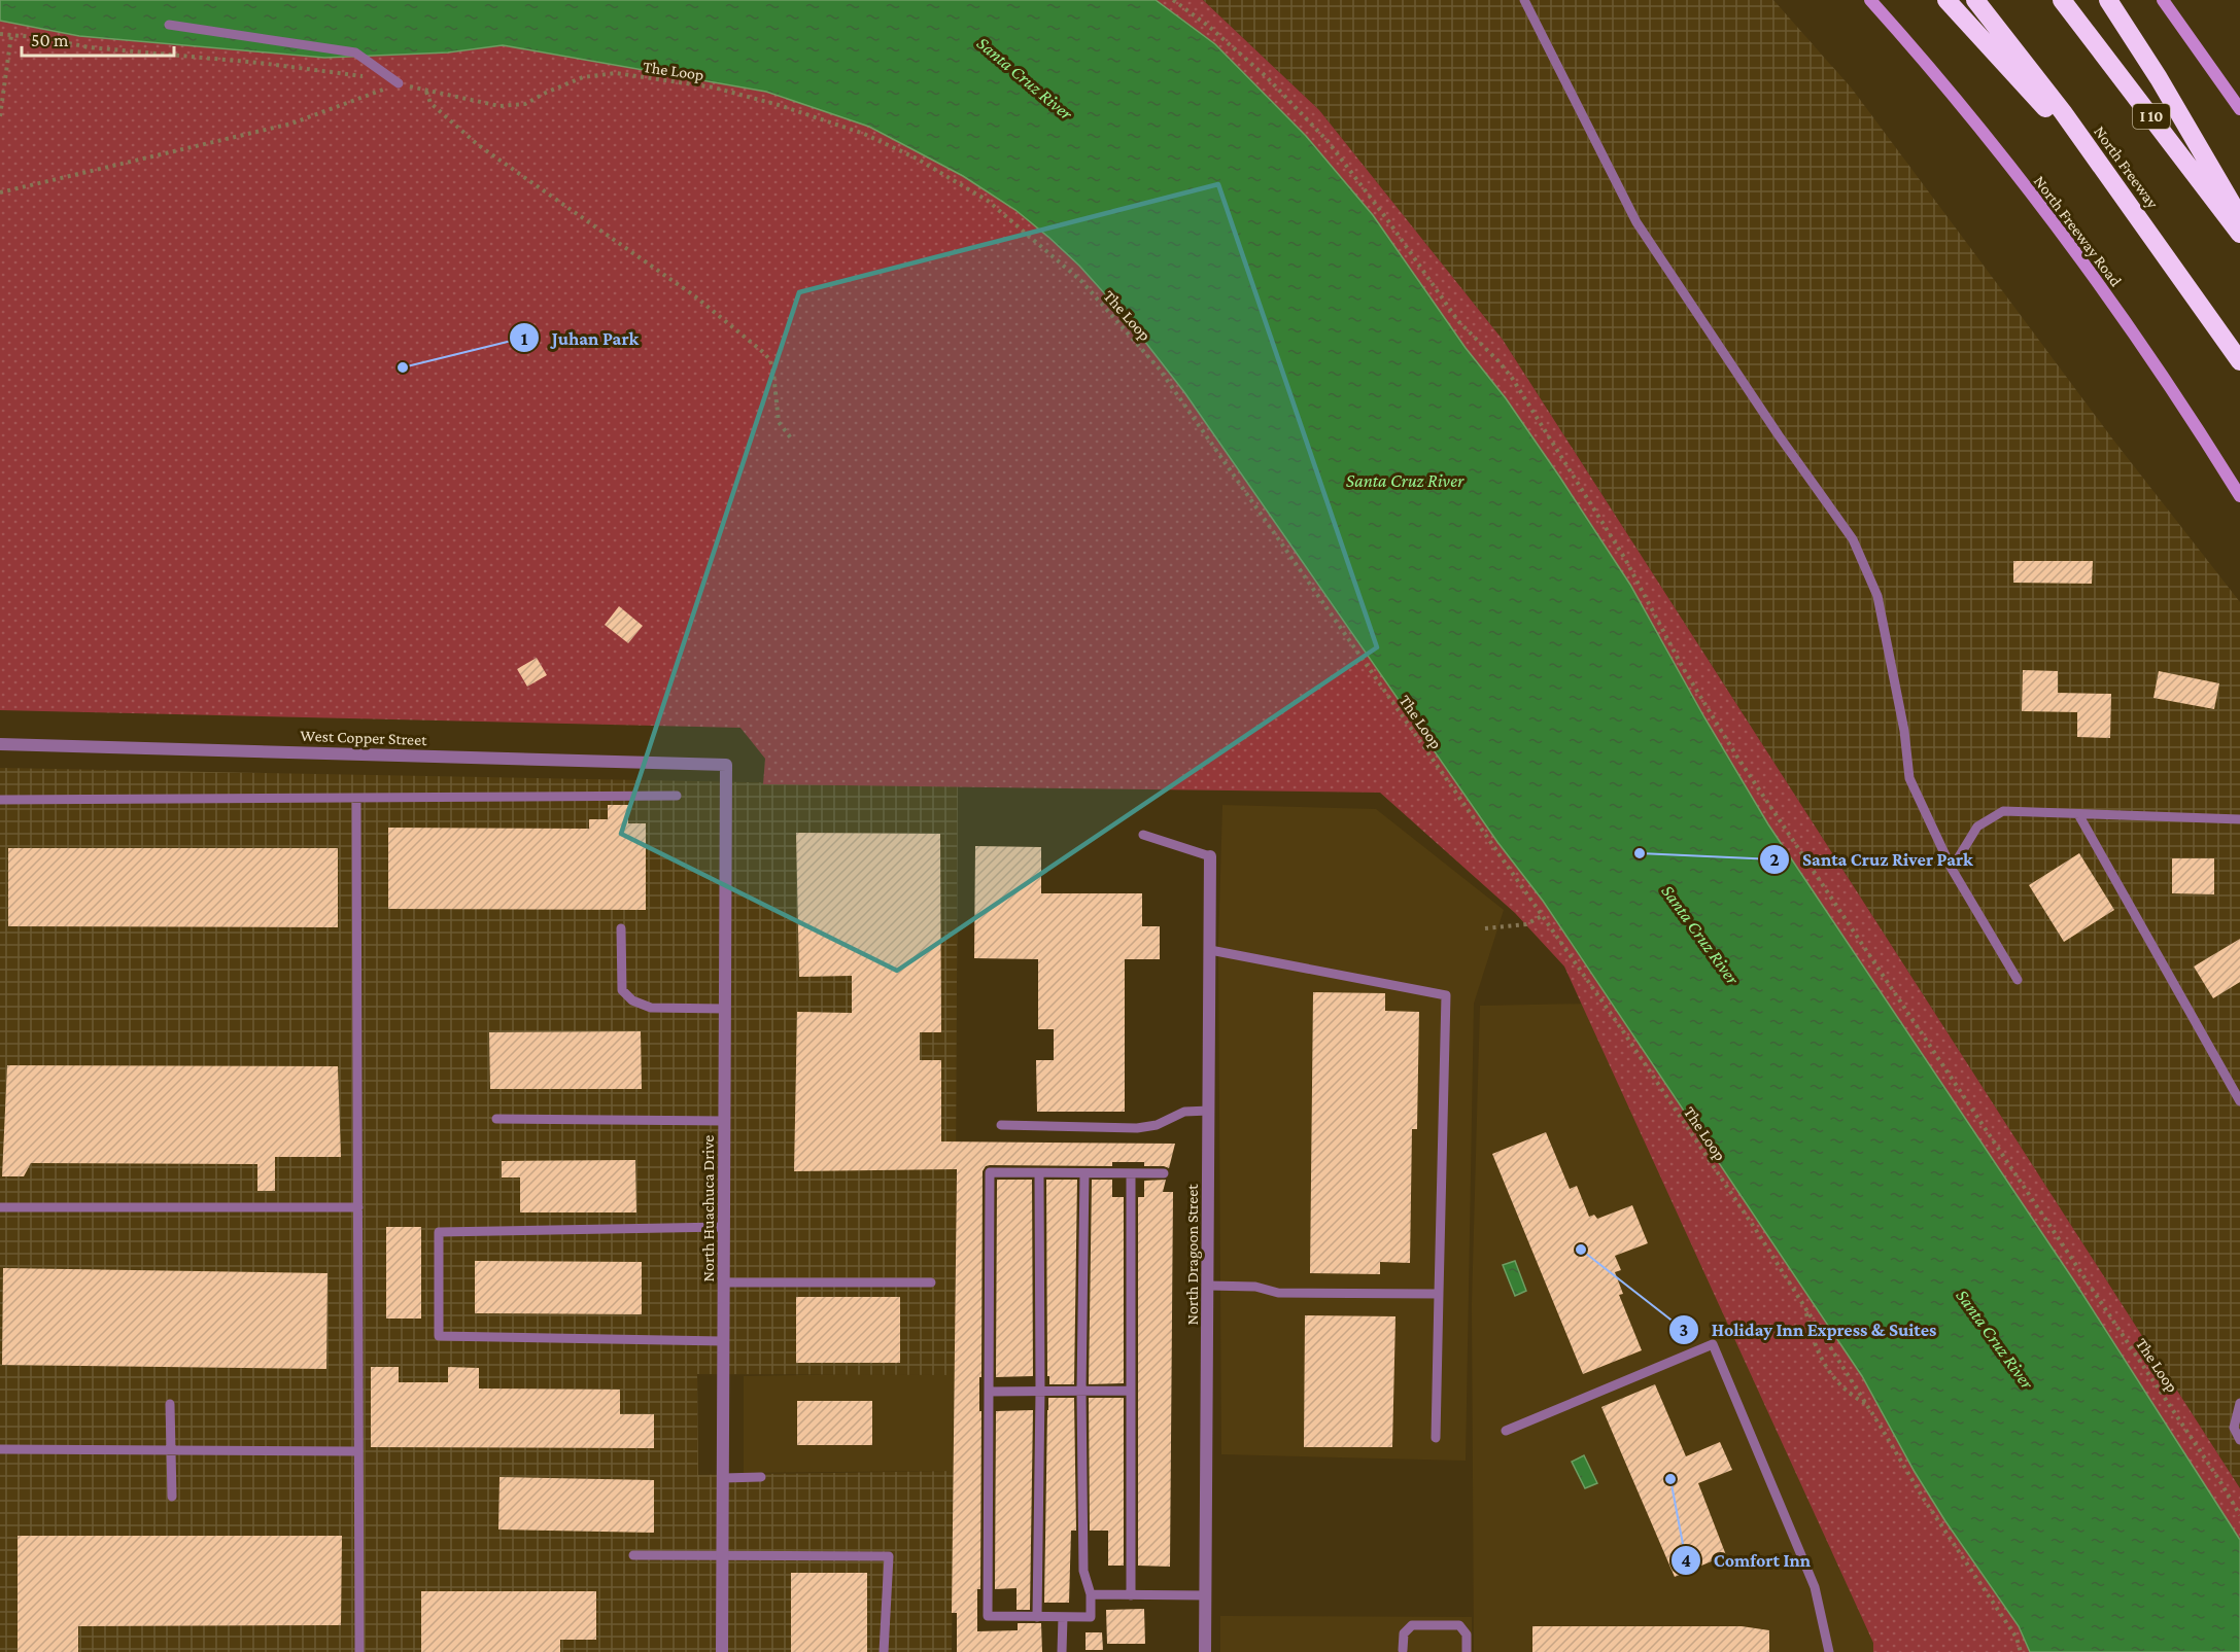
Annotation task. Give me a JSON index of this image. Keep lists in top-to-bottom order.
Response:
{
  "streets": {
    "highway": ["I 10", "North Freeway"],
    "main road": ["North Freeway Road"],
    "street": ["West Copper Street", "North Huachuca Drive", "North Dragoon Street"],
    "path": ["The Loop"]
  },
  "crossings": [
    ["West Copper Street", "North Huachuca Drive"]
  ],
  "water": ["Santa Cruz River"],
  "places": [
    "Juhan Park",
    "Santa Cruz River Park",
    "Holiday Inn Express & Suites",
    "Comfort Inn"
  ],
  "scale_bar": "50 m"
}
